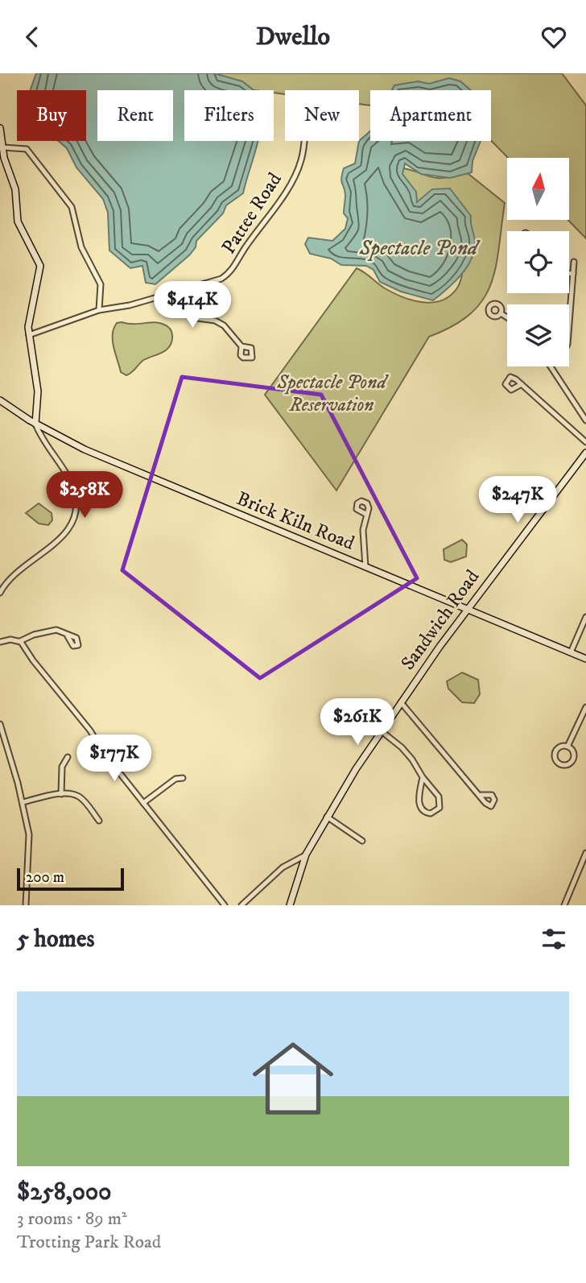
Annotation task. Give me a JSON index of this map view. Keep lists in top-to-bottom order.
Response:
{
  "streets": {
    "main road": ["Brick Kiln Road", "Sandwich Road"],
    "street": ["Pattee Road"]
  },
  "crossings": [
    ["Brick Kiln Road", "Sandwich Road"]
  ],
  "water": ["Spectacle Pond"],
  "parks": ["Spectacle Pond Reservation"],
  "scale_bar": "200 m",
  "north": "top",
  "page": {
    "header": "Dwello",
    "chip": [
      "Buy",
      "Rent",
      "Filters",
      "New",
      "Apartment"
    ],
    "price": [
      "$414K",
      "$258K",
      "$247K",
      "$261K",
      "$177K"
    ],
    "scale": "200 m",
    "heading": "5 homes",
    "list": [
      {
        "name": "$258,000",
        "note": "3 rooms · 89 m² · Trotting Park Road"
      }
    ]
  }
}
